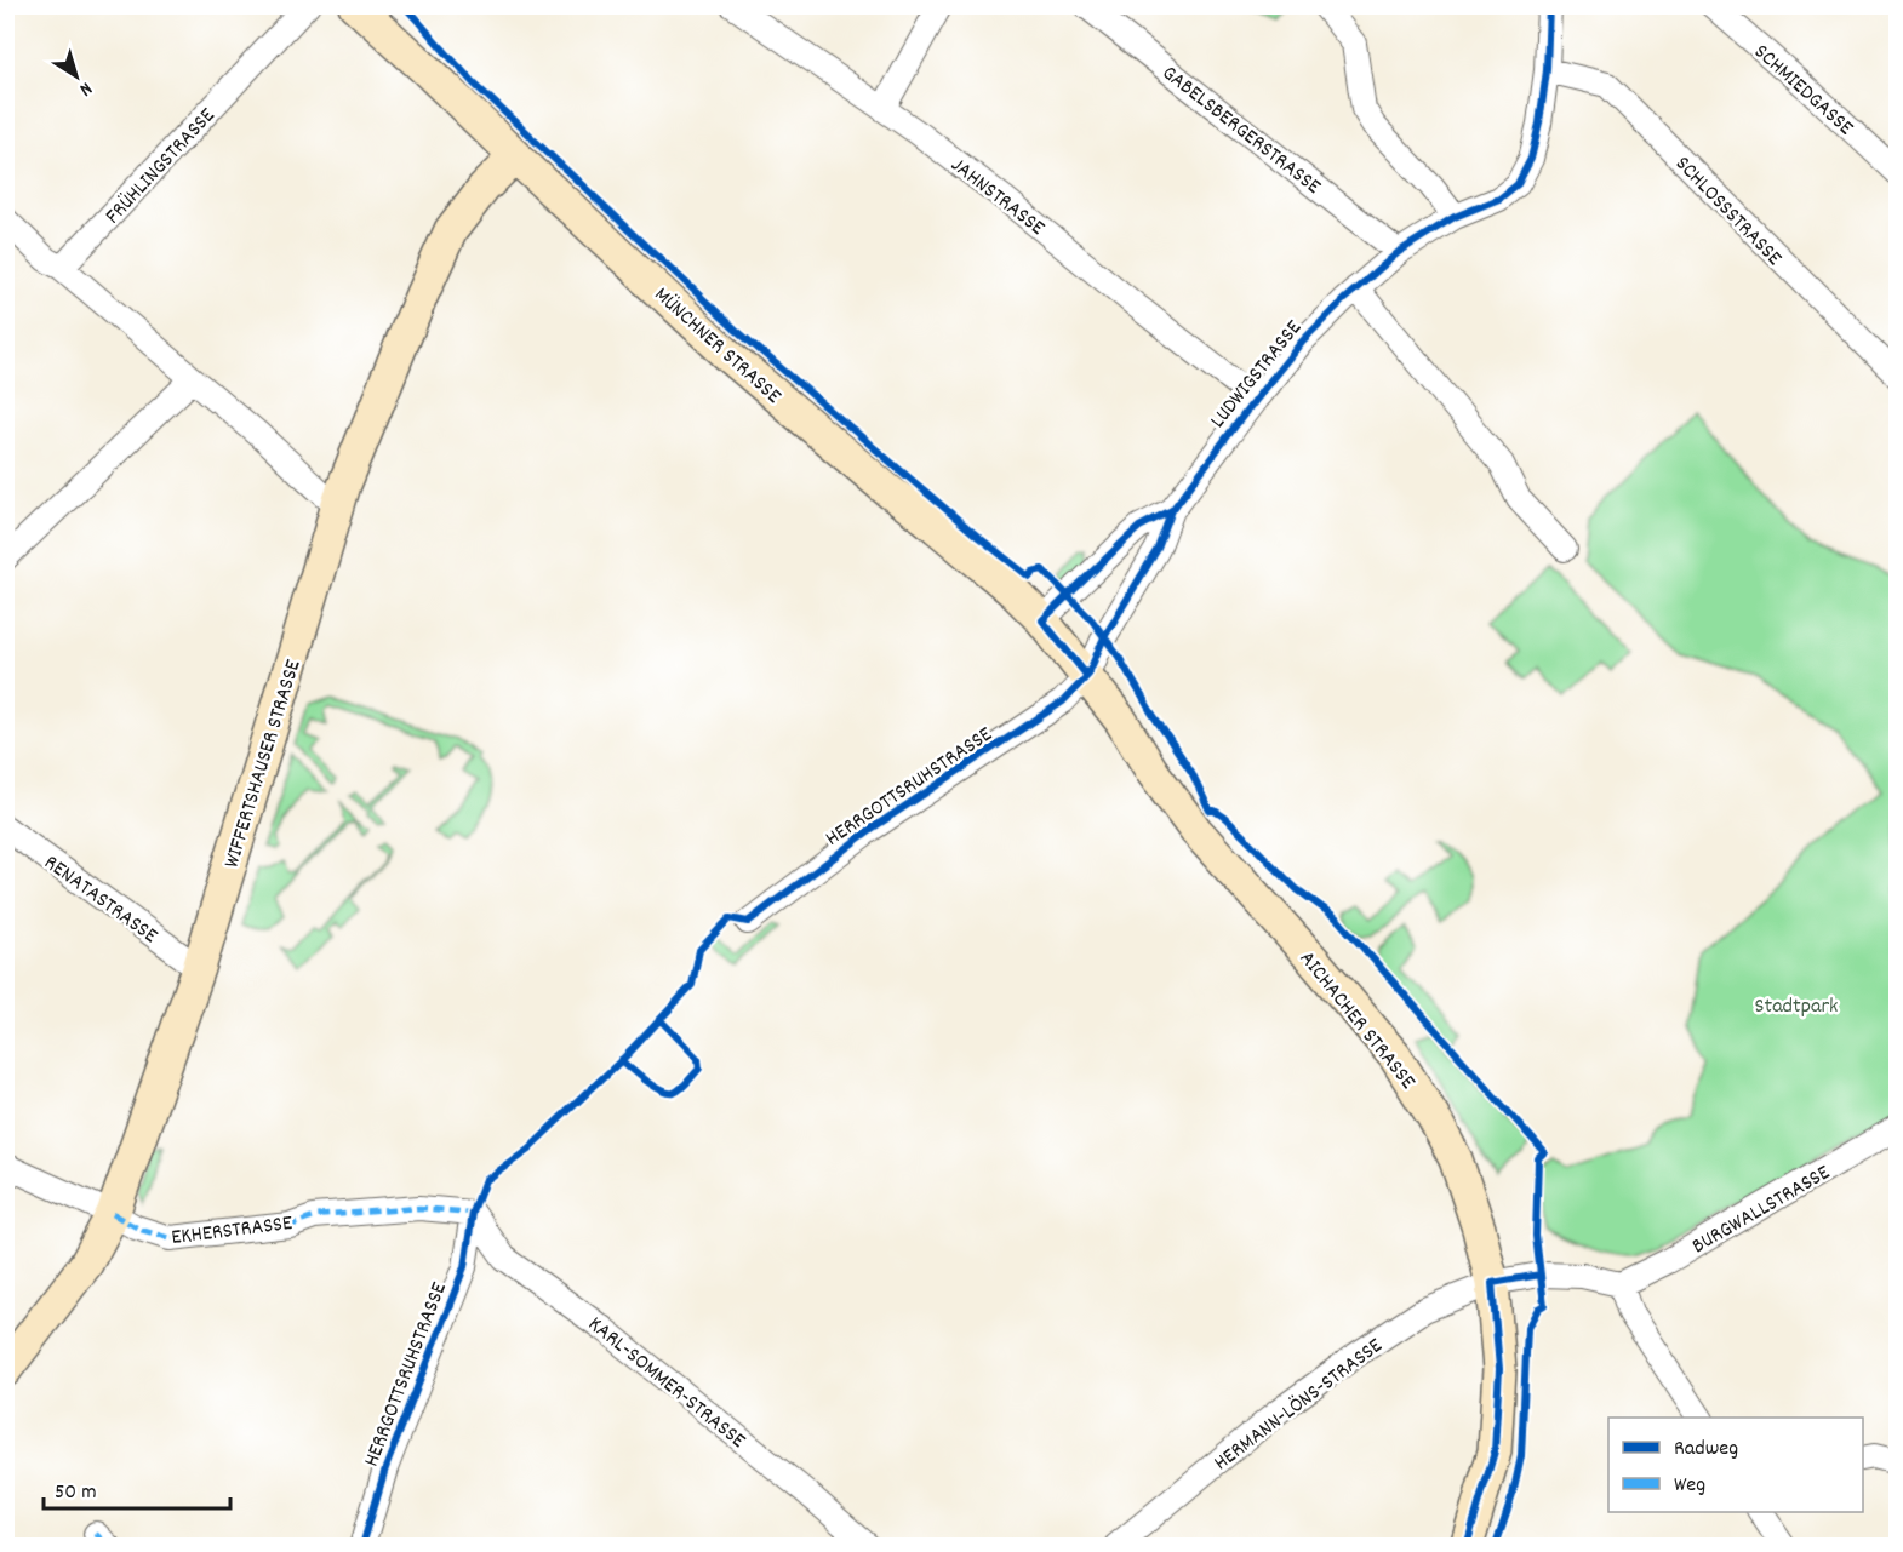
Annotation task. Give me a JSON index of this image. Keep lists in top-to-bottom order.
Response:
{
  "streets": {
    "main road": ["MÜNCHNER STRASSE", "WIFFERTSHAUSER STRASSE", "AICHACHER STRASSE"],
    "street": [
      "SCHMIEDGASSE",
      "GABELSBERGERSTRASSE",
      "FRÜHLINGSTRASSE",
      "JAHNSTRASSE",
      "SCHLOSSSTRASSE",
      "LUDWIGSTRASSE",
      "HERRGOTTSRUHSTRASSE",
      "RENATASTRASSE",
      "BURGWALLSTRASSE",
      "EKHERSTRASSE",
      "KARL-SOMMER-STRASSE",
      "HERMANN-LÖNS-STRASSE"
    ]
  },
  "crossings": [
    ["GABELSBERGERSTRASSE", "LUDWIGSTRASSE"],
    ["JAHNSTRASSE", "LUDWIGSTRASSE"],
    ["SCHLOSSSTRASSE", "LUDWIGSTRASSE"],
    ["MÜNCHNER STRASSE", "LUDWIGSTRASSE"],
    ["MÜNCHNER STRASSE", "WIFFERTSHAUSER STRASSE"],
    ["MÜNCHNER STRASSE", "HERRGOTTSRUHSTRASSE"],
    ["MÜNCHNER STRASSE", "AICHACHER STRASSE"],
    ["LUDWIGSTRASSE", "HERRGOTTSRUHSTRASSE"],
    ["LUDWIGSTRASSE", "AICHACHER STRASSE"],
    ["WIFFERTSHAUSER STRASSE", "RENATASTRASSE"],
    ["WIFFERTSHAUSER STRASSE", "EKHERSTRASSE"],
    ["HERRGOTTSRUHSTRASSE", "AICHACHER STRASSE"],
    ["HERRGOTTSRUHSTRASSE", "EKHERSTRASSE"],
    ["HERRGOTTSRUHSTRASSE", "KARL-SOMMER-STRASSE"],
    ["AICHACHER STRASSE", "HERMANN-LÖNS-STRASSE"],
    ["BURGWALLSTRASSE", "HERMANN-LÖNS-STRASSE"],
    ["EKHERSTRASSE", "KARL-SOMMER-STRASSE"]
  ],
  "parks": ["Stadtpark"],
  "legend": ["Radweg", "Weg"],
  "scale_bar": "50 m",
  "north": "bottom right"
}
